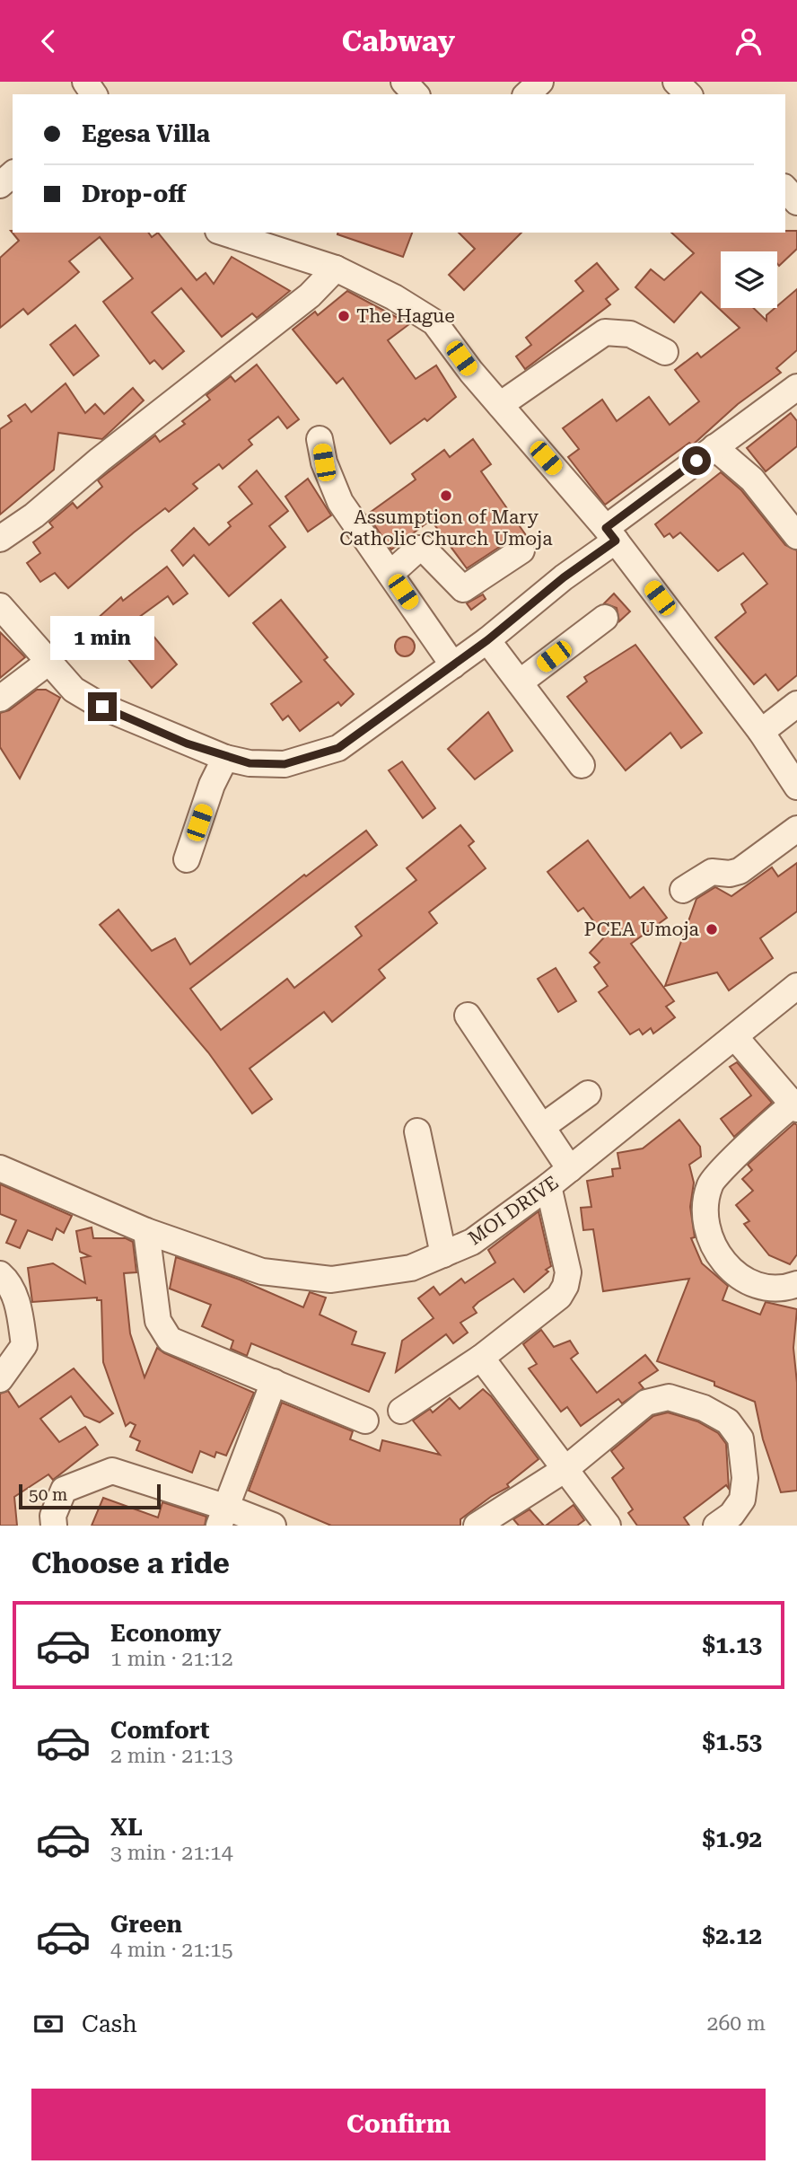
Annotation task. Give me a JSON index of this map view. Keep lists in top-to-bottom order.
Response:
{
  "streets": {
    "street": ["MOI DRIVE"]
  },
  "places": ["The Hague", "Assumption of Mary Catholic Church Umoja", "PCEA Umoja"],
  "scale_bar": "50 m",
  "page": {
    "header": "Cabway",
    "banner": ["Egesa Villa", "Drop-off"],
    "bubble": "1 min",
    "scale": "50 m",
    "heading": "Choose a ride",
    "list": [
      {
        "name": "Economy",
        "note": "1 min · 21:12",
        "value": "$1.13"
      },
      {
        "name": "Comfort",
        "note": "2 min · 21:13",
        "value": "$1.53"
      },
      {
        "name": "XL",
        "note": "3 min · 21:14",
        "value": "$1.92"
      },
      {
        "name": "Green",
        "note": "4 min · 21:15",
        "value": "$2.12"
      }
    ],
    "pay": ["Cash", "260 m"],
    "buttons": "Confirm"
  }
}
